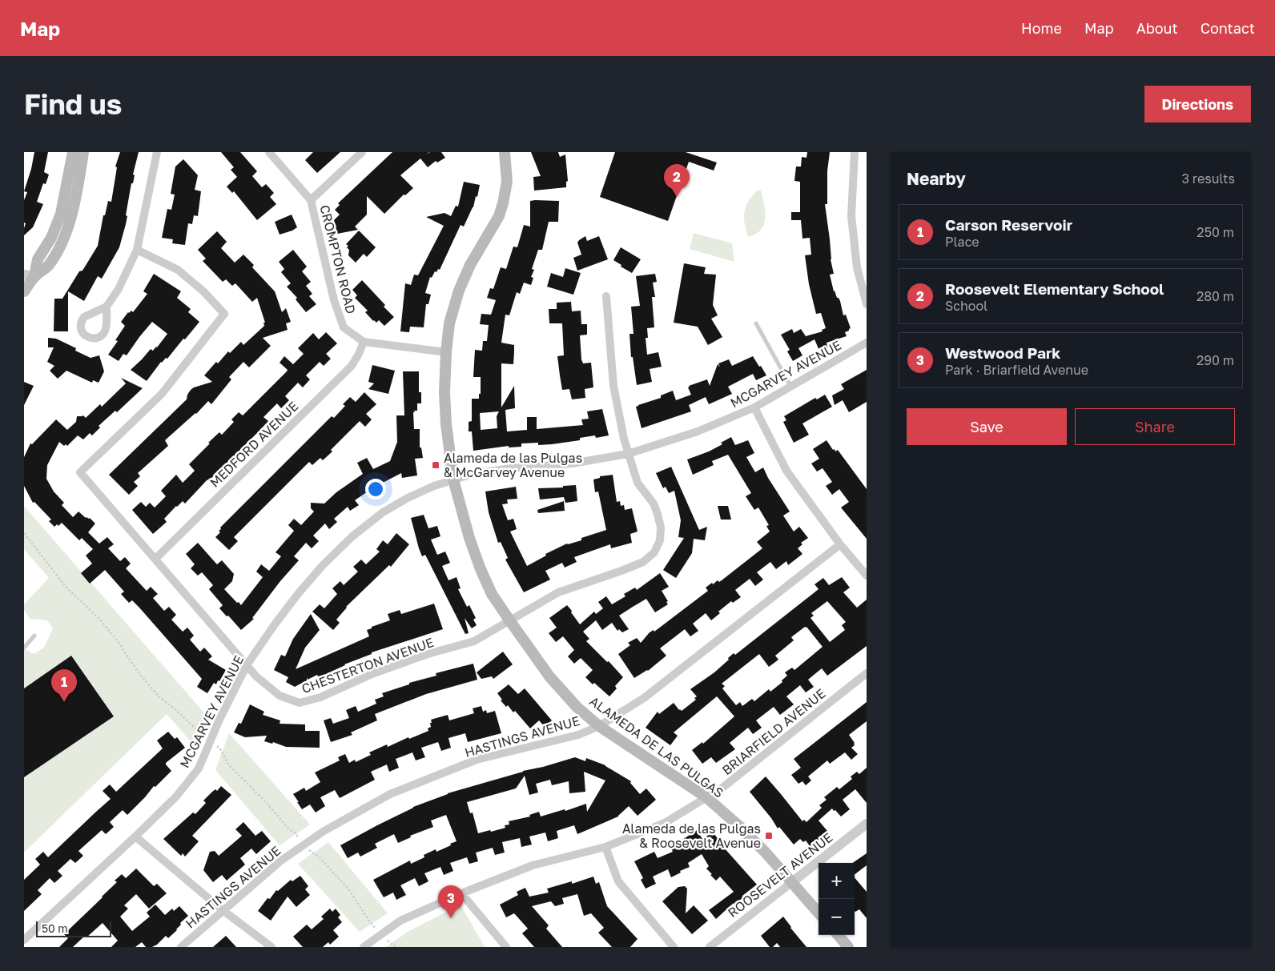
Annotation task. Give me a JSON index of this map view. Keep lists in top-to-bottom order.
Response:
{
  "streets": {
    "main road": ["ALAMEDA DE LAS PULGAS"],
    "street": [
      "CROMPTON ROAD",
      "MCGARVEY AVENUE",
      "MEDFORD AVENUE",
      "CHESTERTON AVENUE",
      "BRIARFIELD AVENUE",
      "HASTINGS AVENUE",
      "ROOSEVELT AVENUE"
    ]
  },
  "crossings": [
    ["CROMPTON ROAD", "MEDFORD AVENUE"],
    ["CROMPTON ROAD", "ALAMEDA DE LAS PULGAS"],
    ["MCGARVEY AVENUE", "CHESTERTON AVENUE"],
    ["MCGARVEY AVENUE", "ALAMEDA DE LAS PULGAS"],
    ["MEDFORD AVENUE", "CHESTERTON AVENUE"],
    ["CHESTERTON AVENUE", "ALAMEDA DE LAS PULGAS"],
    ["BRIARFIELD AVENUE", "ALAMEDA DE LAS PULGAS"],
    ["HASTINGS AVENUE", "ALAMEDA DE LAS PULGAS"],
    ["ALAMEDA DE LAS PULGAS", "ROOSEVELT AVENUE"]
  ],
  "places": {
    "transit": ["Alameda de las Pulgas & McGarvey Avenue", "Alameda de las Pulgas & Roosevelt Avenue"]
  },
  "scale_bar": "50 m",
  "page": {
    "header": "Map",
    "nav": [
      "Home",
      "Map",
      "About",
      "Contact"
    ],
    "buttons": [
      "Directions",
      ["Save", "Share"]
    ],
    "title": "Find us",
    "heading": ["Nearby", "3 results"],
    "pins": ["2", "1", "3"],
    "list": [
      {
        "mark": "1",
        "name": "Carson Reservoir",
        "note": "Place",
        "value": "250 m"
      },
      {
        "mark": "2",
        "name": "Roosevelt Elementary School",
        "note": "School",
        "value": "280 m"
      },
      {
        "mark": "3",
        "name": "Westwood Park",
        "note": "Park · Briarfield Avenue",
        "value": "290 m"
      }
    ],
    "map_buttons": ["+", "−"],
    "scale": "50 m"
  }
}
